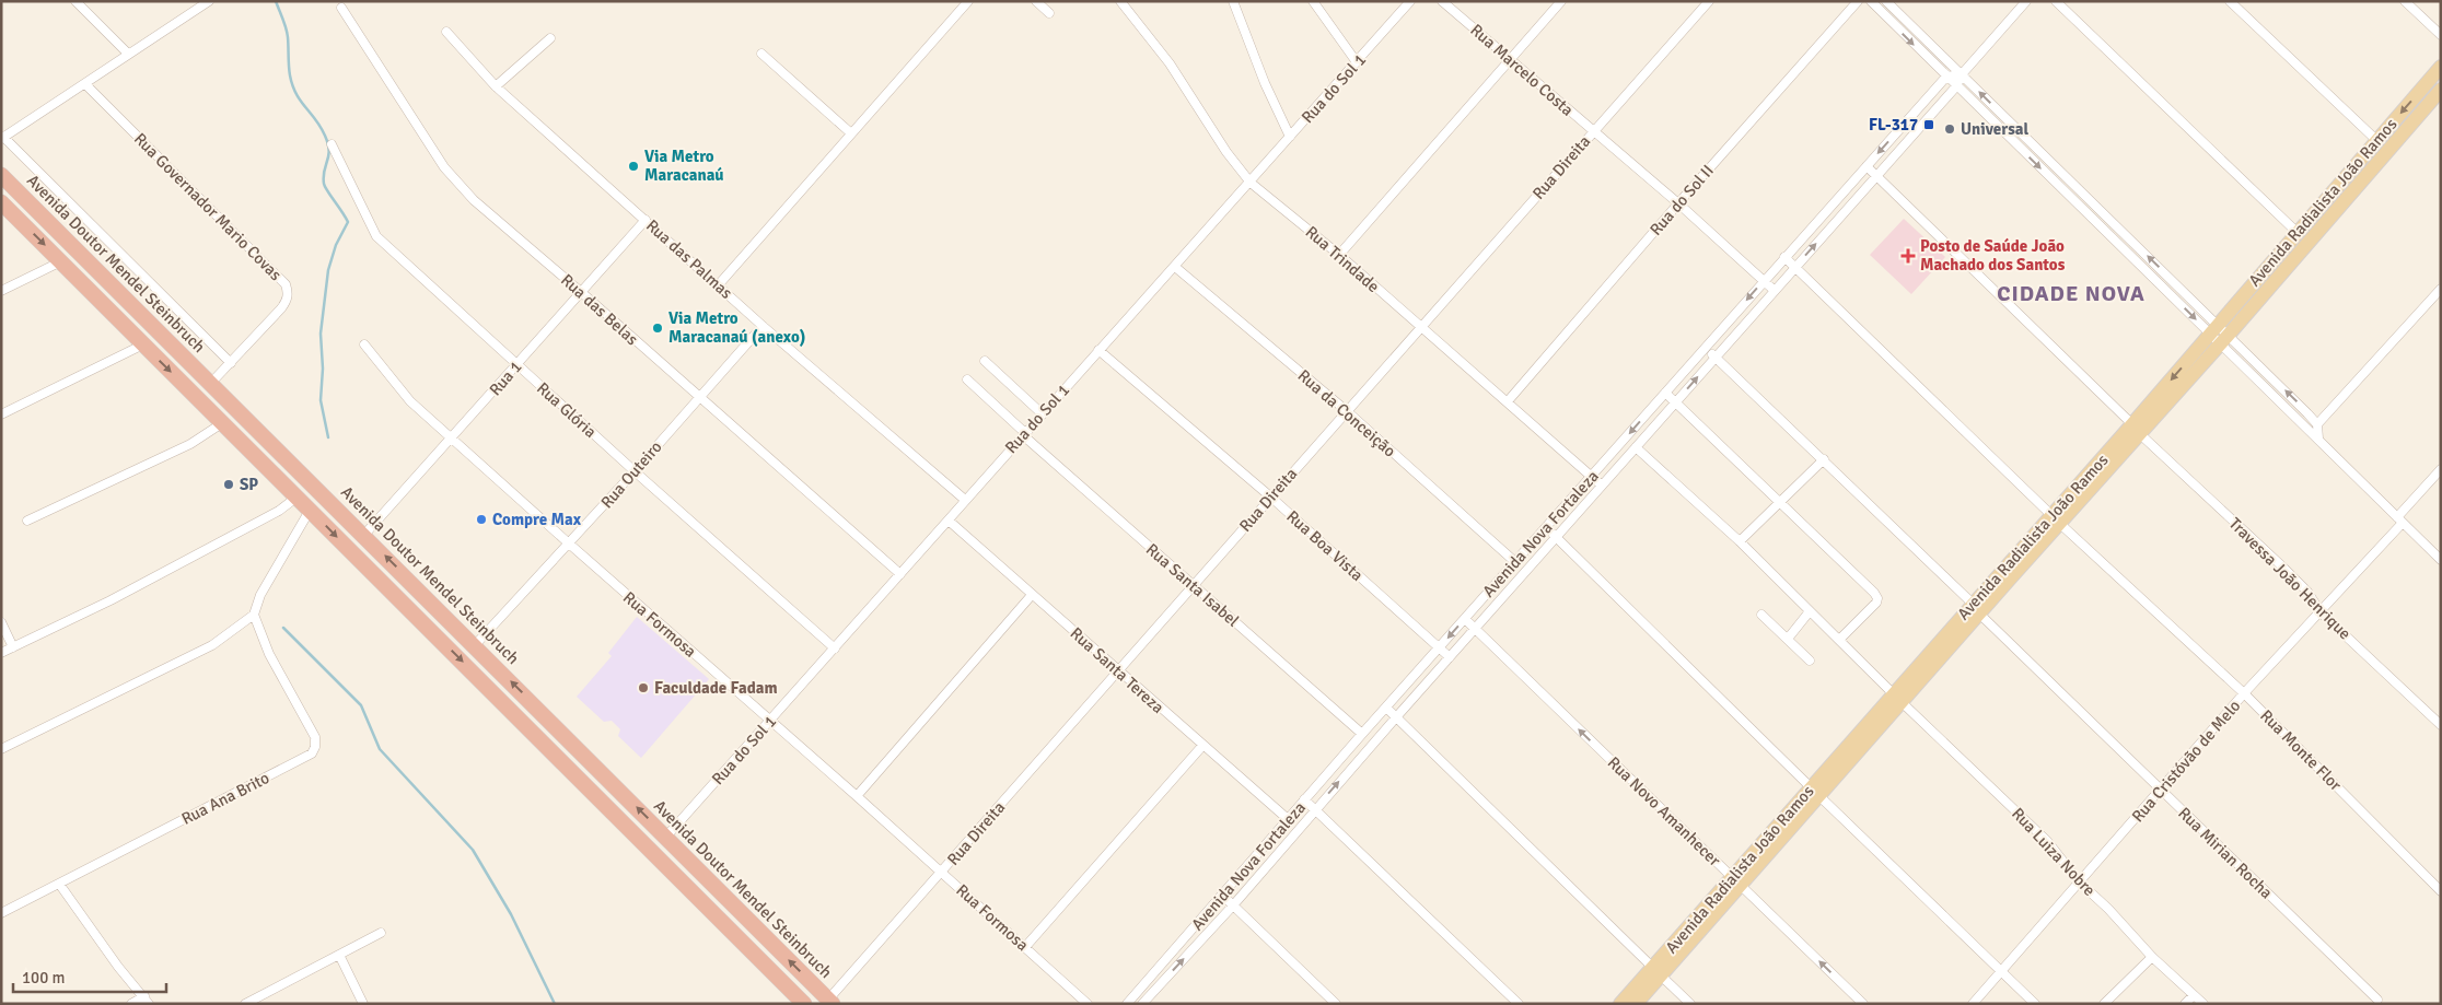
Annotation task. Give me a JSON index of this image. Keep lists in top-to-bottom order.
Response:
{
  "streets": {
    "highway": ["Avenida Doutor Mendel Steinbruch"],
    "main road": ["Avenida Radialista João Ramos"],
    "street": [
      "Rua Marcelo Costa",
      "Rua do Sol 1",
      "Rua Direita",
      "Rua do Sol II",
      "Rua Governador Mario Covas",
      "Rua das Palmas",
      "Rua Trindade",
      "Rua das Belas",
      "Rua 1",
      "Rua Glória",
      "Rua da Conceição",
      "Rua Outeiro",
      "Avenida Nova Fortaleza",
      "Rua Boa Vista",
      "Travessa João Henrique",
      "Rua Santa Isabel",
      "Rua Formosa",
      "Rua Santa Tereza",
      "Rua Monte Flor",
      "Rua Cristóvão de Melo",
      "Rua Ana Brito",
      "Rua Novo Amanhecer",
      "Rua Luiza Nobre",
      "Rua Mirian Rocha"
    ]
  },
  "crossings": [
    ["Rua Marcelo Costa", "Rua Direita"],
    ["Rua Marcelo Costa", "Rua do Sol II"],
    ["Rua Marcelo Costa", "Avenida Nova Fortaleza"],
    ["Rua do Sol 1", "Rua das Palmas"],
    ["Rua do Sol 1", "Rua Trindade"],
    ["Rua do Sol 1", "Avenida Doutor Mendel Steinbruch"],
    ["Rua do Sol 1", "Rua das Belas"],
    ["Rua do Sol 1", "Rua Glória"],
    ["Rua do Sol 1", "Rua da Conceição"],
    ["Rua do Sol 1", "Rua Boa Vista"],
    ["Rua do Sol 1", "Rua Santa Isabel"],
    ["Rua do Sol 1", "Rua Formosa"],
    ["Rua do Sol 1", "Rua Santa Tereza"],
    ["Rua Direita", "Rua Trindade"],
    ["Rua Direita", "Avenida Doutor Mendel Steinbruch"],
    ["Rua Direita", "Rua da Conceição"],
    ["Rua Direita", "Rua Boa Vista"],
    ["Rua Direita", "Rua Santa Isabel"],
    ["Rua Direita", "Rua Formosa"],
    ["Rua Direita", "Rua Santa Tereza"],
    ["Rua do Sol II", "Rua Trindade"],
    ["Avenida Radialista João Ramos", "Travessa João Henrique"],
    ["Avenida Radialista João Ramos", "Rua Monte Flor"],
    ["Avenida Radialista João Ramos", "Rua Novo Amanhecer"],
    ["Avenida Radialista João Ramos", "Rua Luiza Nobre"],
    ["Avenida Radialista João Ramos", "Rua Mirian Rocha"],
    ["Rua Governador Mario Covas", "Avenida Doutor Mendel Steinbruch"],
    ["Rua das Palmas", "Rua 1"],
    ["Rua das Palmas", "Rua Outeiro"],
    ["Rua Trindade", "Avenida Nova Fortaleza"],
    ["Avenida Doutor Mendel Steinbruch", "Rua 1"],
    ["Avenida Doutor Mendel Steinbruch", "Rua Outeiro"],
    ["Rua das Belas", "Rua 1"],
    ["Rua das Belas", "Rua Outeiro"],
    ["Rua 1", "Rua Glória"],
    ["Rua 1", "Rua Formosa"],
    ["Rua Glória", "Rua Outeiro"],
    ["Rua da Conceição", "Avenida Nova Fortaleza"],
    ["Rua Outeiro", "Rua Formosa"],
    ["Avenida Nova Fortaleza", "Rua Boa Vista"],
    ["Avenida Nova Fortaleza", "Travessa João Henrique"],
    ["Avenida Nova Fortaleza", "Rua Santa Isabel"],
    ["Avenida Nova Fortaleza", "Rua Santa Tereza"],
    ["Avenida Nova Fortaleza", "Rua Monte Flor"],
    ["Avenida Nova Fortaleza", "Rua Novo Amanhecer"],
    ["Avenida Nova Fortaleza", "Rua Luiza Nobre"],
    ["Avenida Nova Fortaleza", "Rua Mirian Rocha"],
    ["Travessa João Henrique", "Rua Cristóvão de Melo"],
    ["Rua Monte Flor", "Rua Cristóvão de Melo"],
    ["Rua Cristóvão de Melo", "Rua Luiza Nobre"],
    ["Rua Cristóvão de Melo", "Rua Mirian Rocha"]
  ],
  "one_way": ["Rua Novo Amanhecer"],
  "districts": ["CIDADE NOVA"],
  "places": {
    "transit": ["FL-317"],
    "other": [
      "Universal",
      "Via Metro Maracanaú",
      "Via Metro Maracanaú (anexo)",
      "SP",
      "Compre Max",
      "Faculdade Fadam"
    ],
    "health": ["Posto de Saúde João Machado dos Santos"]
  },
  "scale_bar": "100 m"
}
